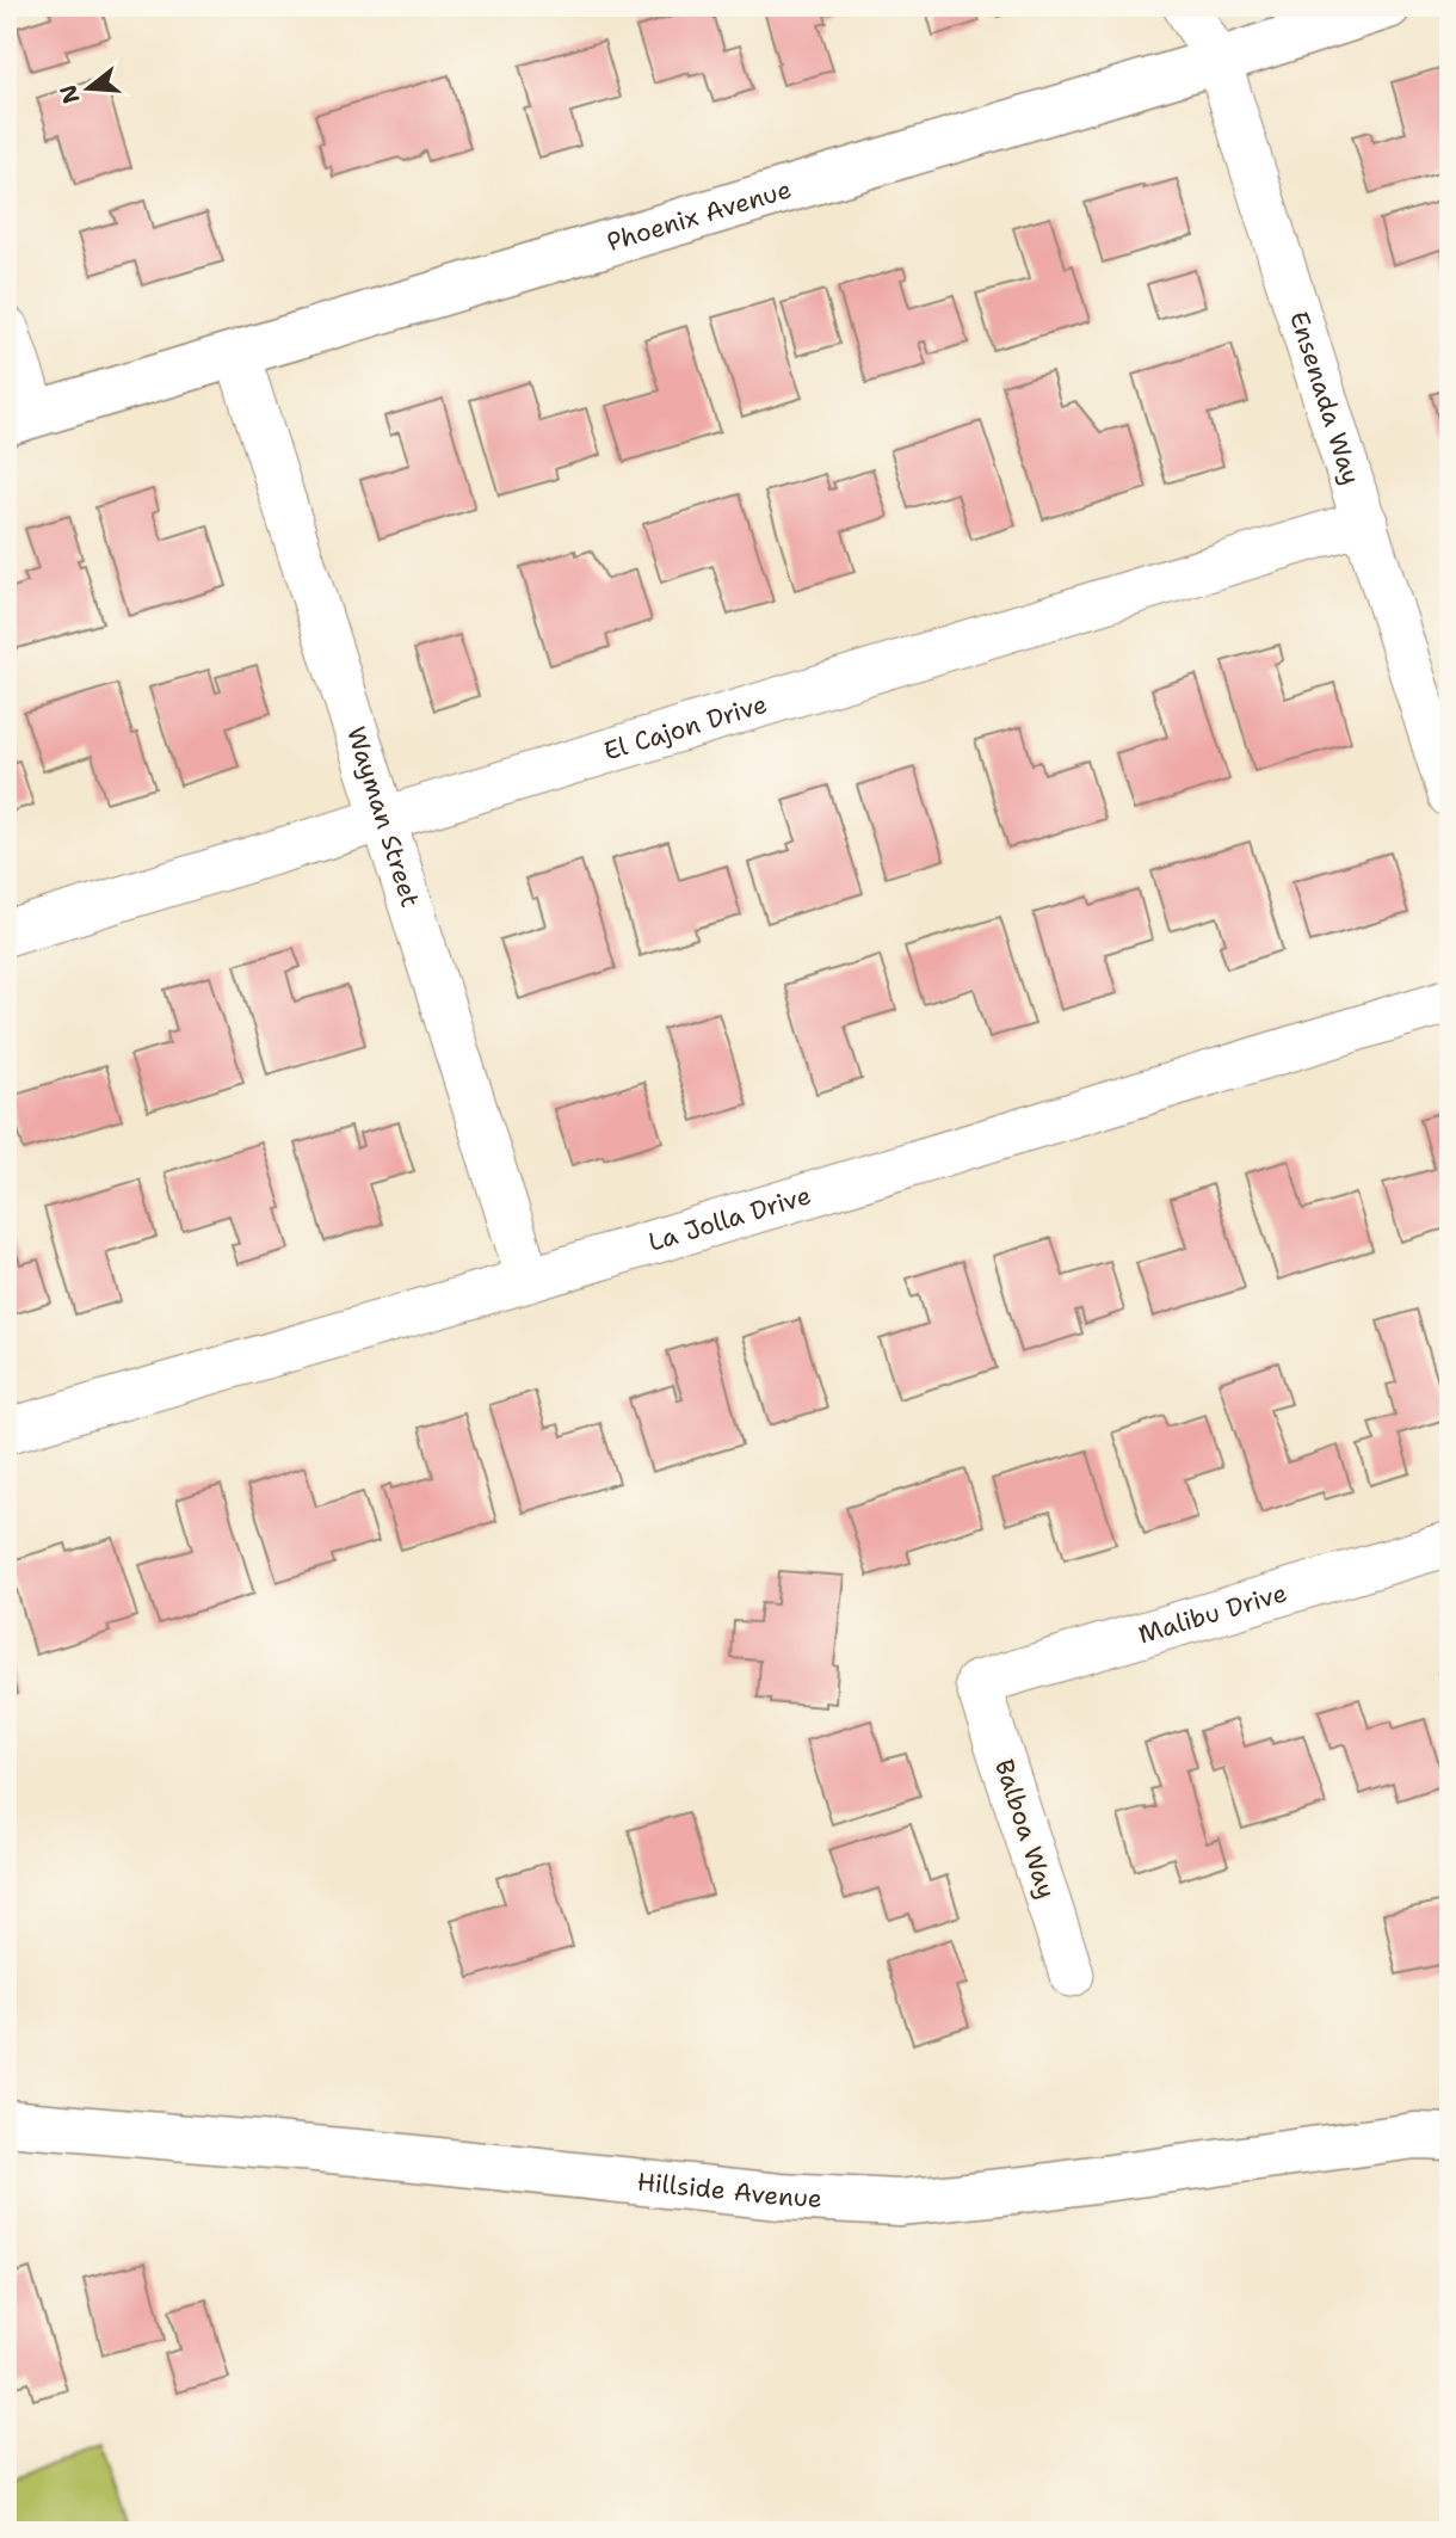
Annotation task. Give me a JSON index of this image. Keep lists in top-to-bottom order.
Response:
{
  "streets": {
    "street": [
      "Phoenix Avenue",
      "Ensenada Way",
      "El Cajon Drive",
      "Wayman Street",
      "La Jolla Drive",
      "Malibu Drive",
      "Balboa Way",
      "Hillside Avenue"
    ]
  },
  "crossings": [
    ["Phoenix Avenue", "Ensenada Way"],
    ["Phoenix Avenue", "Wayman Street"],
    ["Ensenada Way", "El Cajon Drive"],
    ["El Cajon Drive", "Wayman Street"],
    ["Wayman Street", "La Jolla Drive"],
    ["Malibu Drive", "Balboa Way"]
  ],
  "north": "left"
}
